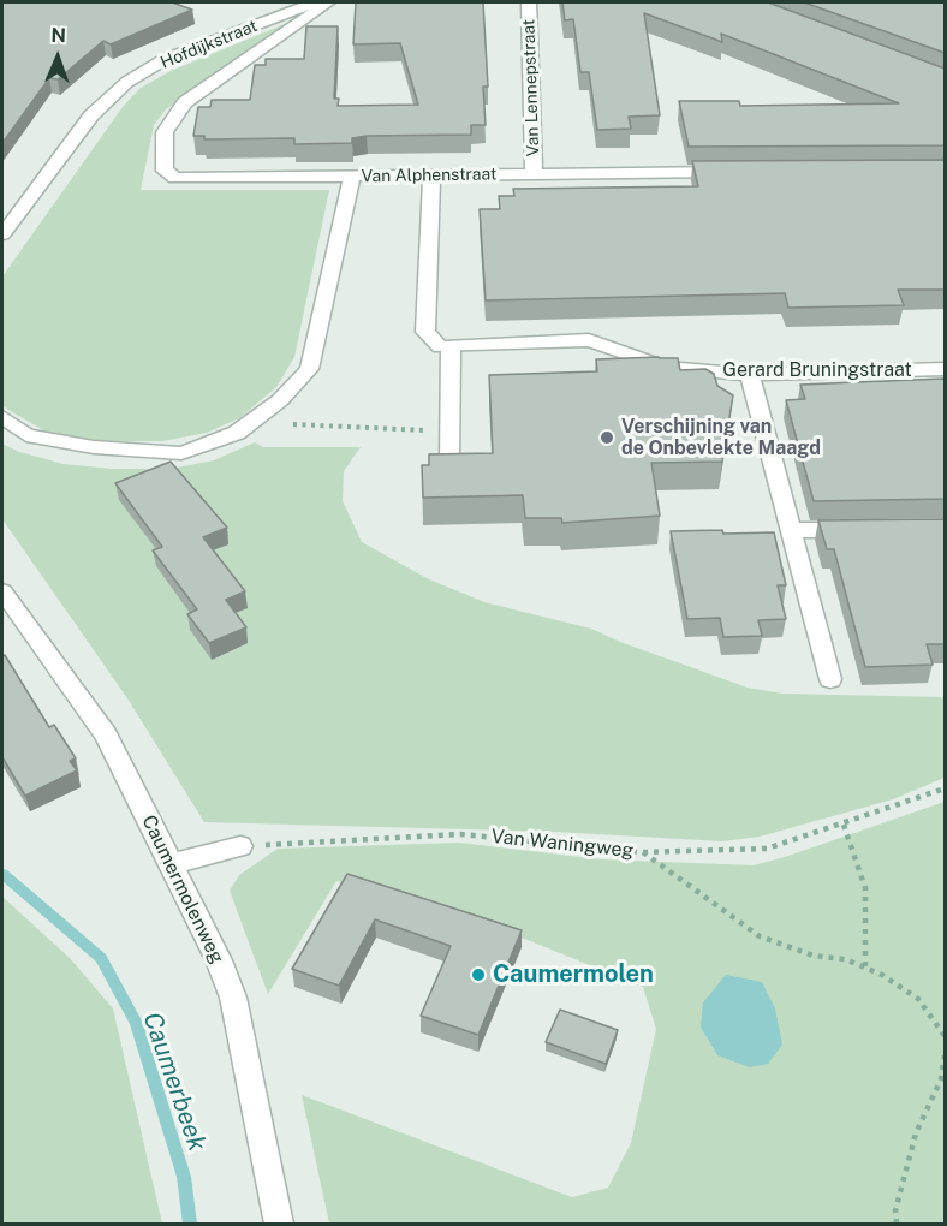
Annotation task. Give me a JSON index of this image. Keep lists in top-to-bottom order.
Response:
{
  "streets": {
    "street": [
      "Hofdijkstraat",
      "Van Lennepstraat",
      "Van Alphenstraat",
      "Gerard Bruningstraat",
      "Caumermolenweg"
    ],
    "path": ["Van Waningweg"]
  },
  "crossings": [
    ["Van Lennepstraat", "Van Alphenstraat"]
  ],
  "water": ["Caumerbeek"],
  "places": ["Verschijning van de Onbevlekte Maagd", "Caumermolen"],
  "north": "top"
}
